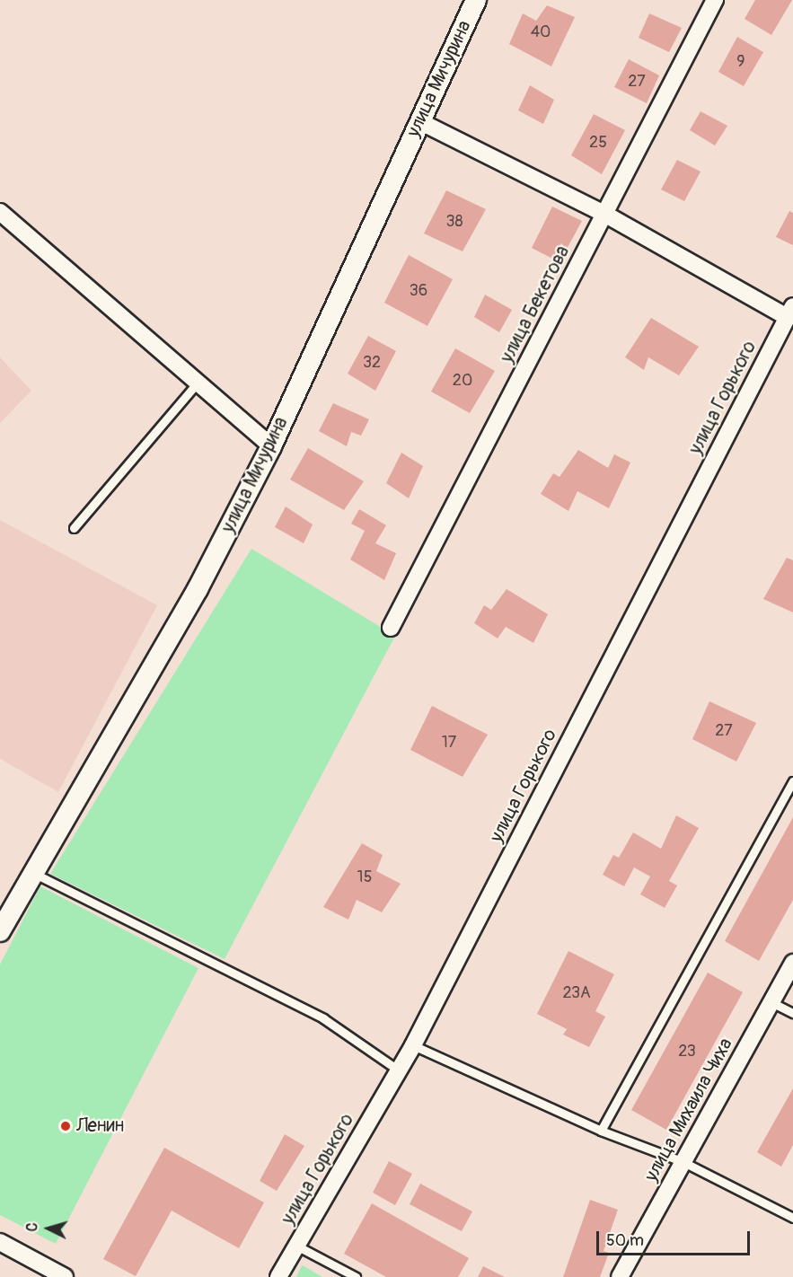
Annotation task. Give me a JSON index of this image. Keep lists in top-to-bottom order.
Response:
{
  "streets": {
    "street": [
      "улица Мичурина",
      "улица Бекетова",
      "улица Горького",
      "улица Михаила Чиха"
    ]
  },
  "places": ["Ленин"],
  "house_numbers": [
    "40",
    "9",
    "27",
    "25",
    "38",
    "36",
    "32",
    "20",
    "27",
    "17",
    "15",
    "23А",
    "23"
  ],
  "scale_bar": "50 m",
  "north": "left"
}
